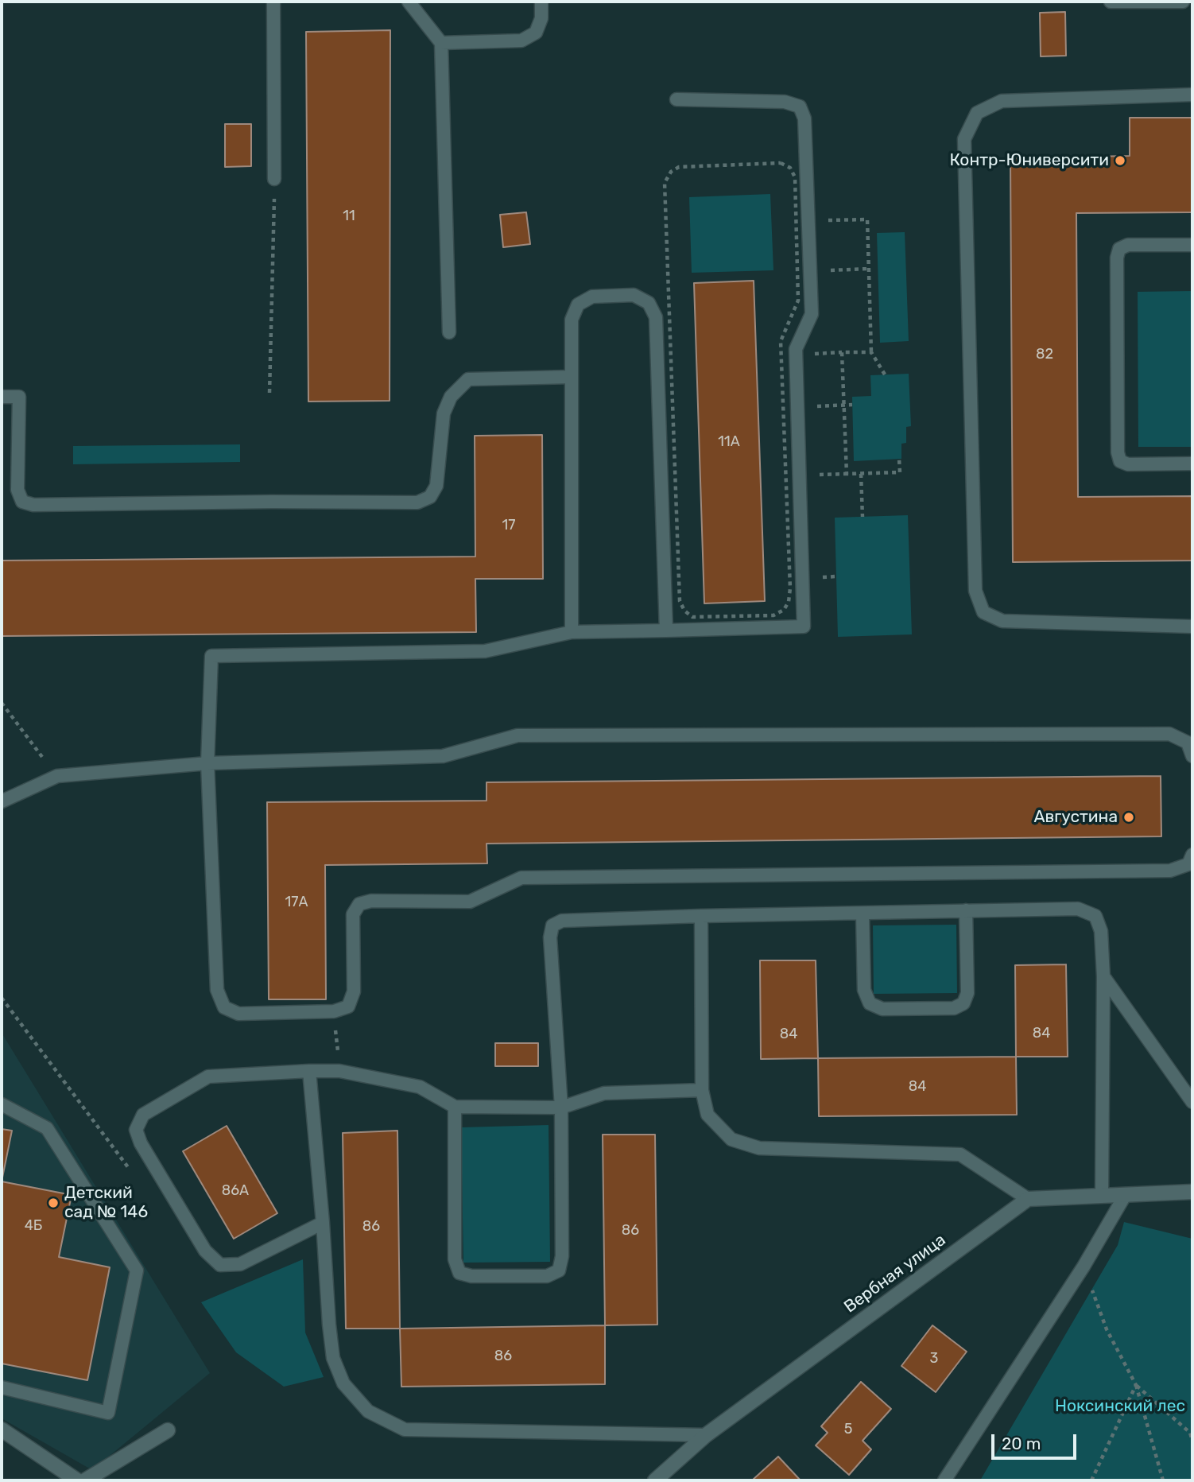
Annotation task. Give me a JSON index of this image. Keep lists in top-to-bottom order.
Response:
{
  "streets": {
    "street": ["Вербная улица"]
  },
  "parks": ["Ноксинский лес"],
  "places": ["Контр-Юниверсити", "Августина", "Детский сад № 146"],
  "house_numbers": [
    "11",
    "82",
    "11А",
    "17",
    "17А",
    "84",
    "84",
    "84",
    "86А",
    "4Б",
    "86",
    "86",
    "86",
    "3",
    "5"
  ],
  "scale_bar": "20 m"
}
